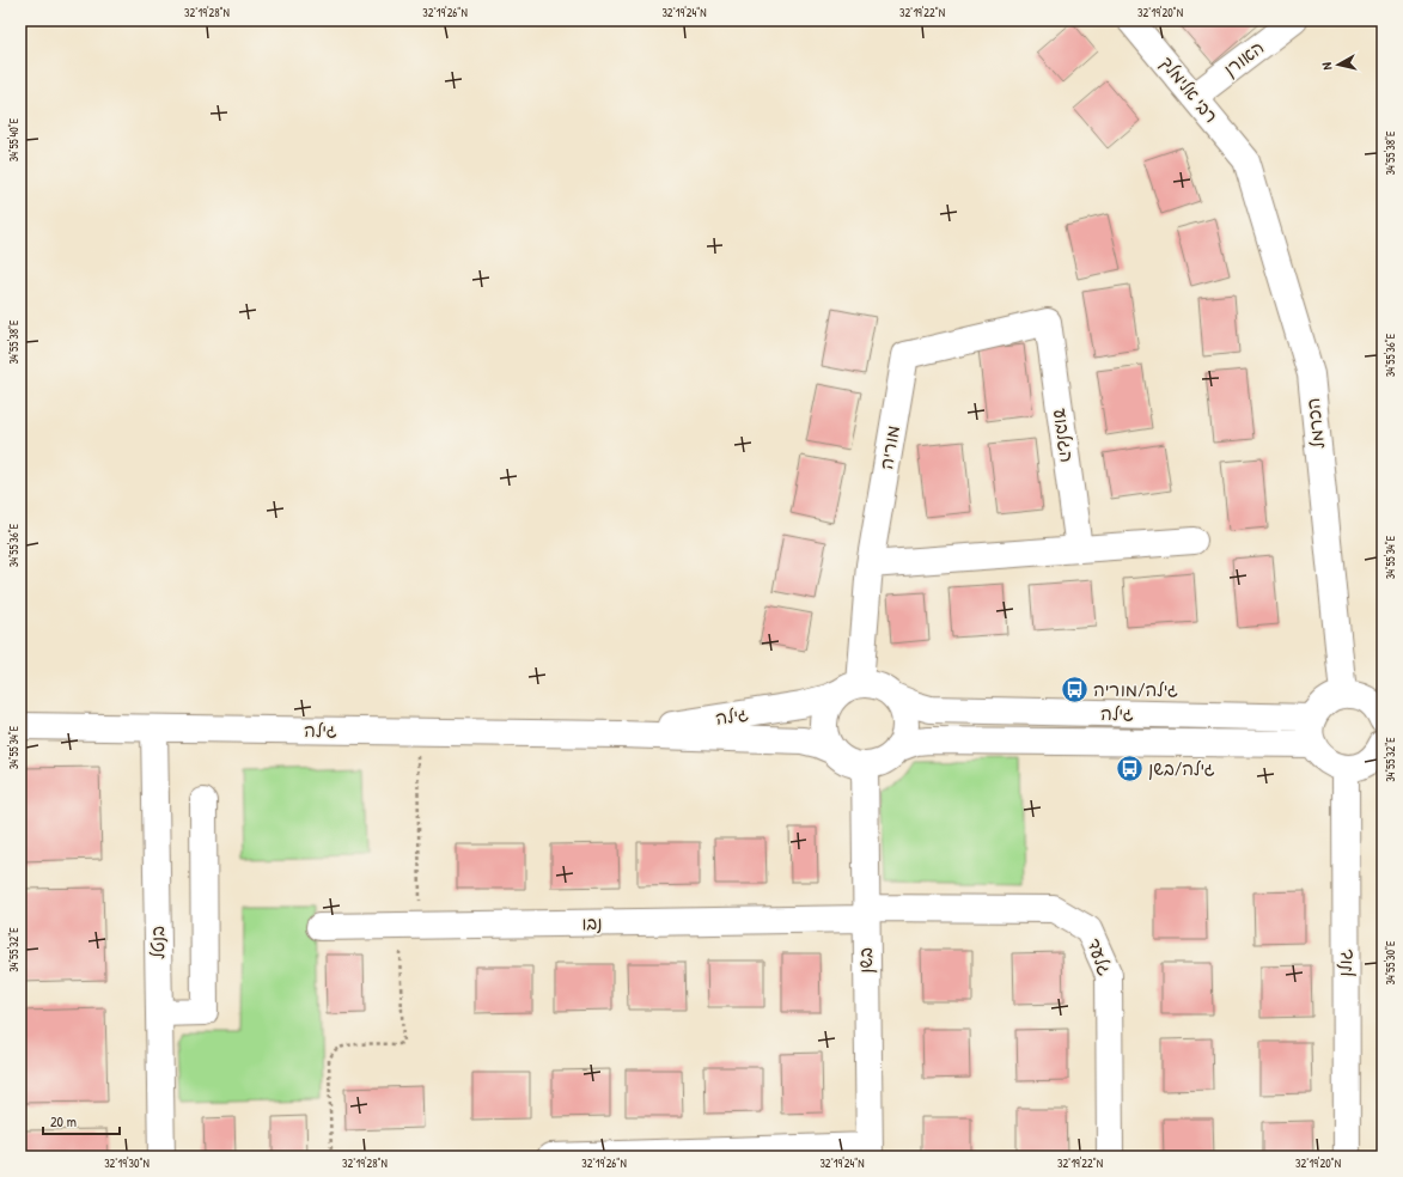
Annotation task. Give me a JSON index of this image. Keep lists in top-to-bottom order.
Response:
{
  "streets": {
    "street": [
      "האורן",
      "רבי אלימלך",
      "הכרמל",
      "הגלבוע",
      "מוריה",
      "גילה",
      "נבו",
      "בנטל",
      "גלעד",
      "בשן",
      "גולן"
    ]
  },
  "crossings": [
    ["האורן", "רבי אלימלך"],
    ["רבי אלימלך", "הכרמל"],
    ["הגלבוע", "מוריה"],
    ["מוריה", "גילה"],
    ["מוריה", "בשן"],
    ["גילה", "בנטל"],
    ["גילה", "בשן"],
    ["נבו", "גלעד"],
    ["נבו", "בשן"],
    ["גלעד", "בשן"]
  ],
  "places": {
    "bus stop": ["גילה/מוריה", "גילה/בשן"]
  },
  "scale_bar": "20 m",
  "north": "left",
  "coordinates": [
    "32°19'28\"N",
    "32°19'26\"N",
    "32°19'24\"N",
    "32°19'22\"N",
    "32°19'20\"N",
    "34°55'40\"E",
    "34°55'38\"E",
    "34°55'36\"E",
    "34°55'34\"E",
    "34°55'32\"E",
    "34°55'30\"E",
    "32°19'30\"N"
  ]
}
